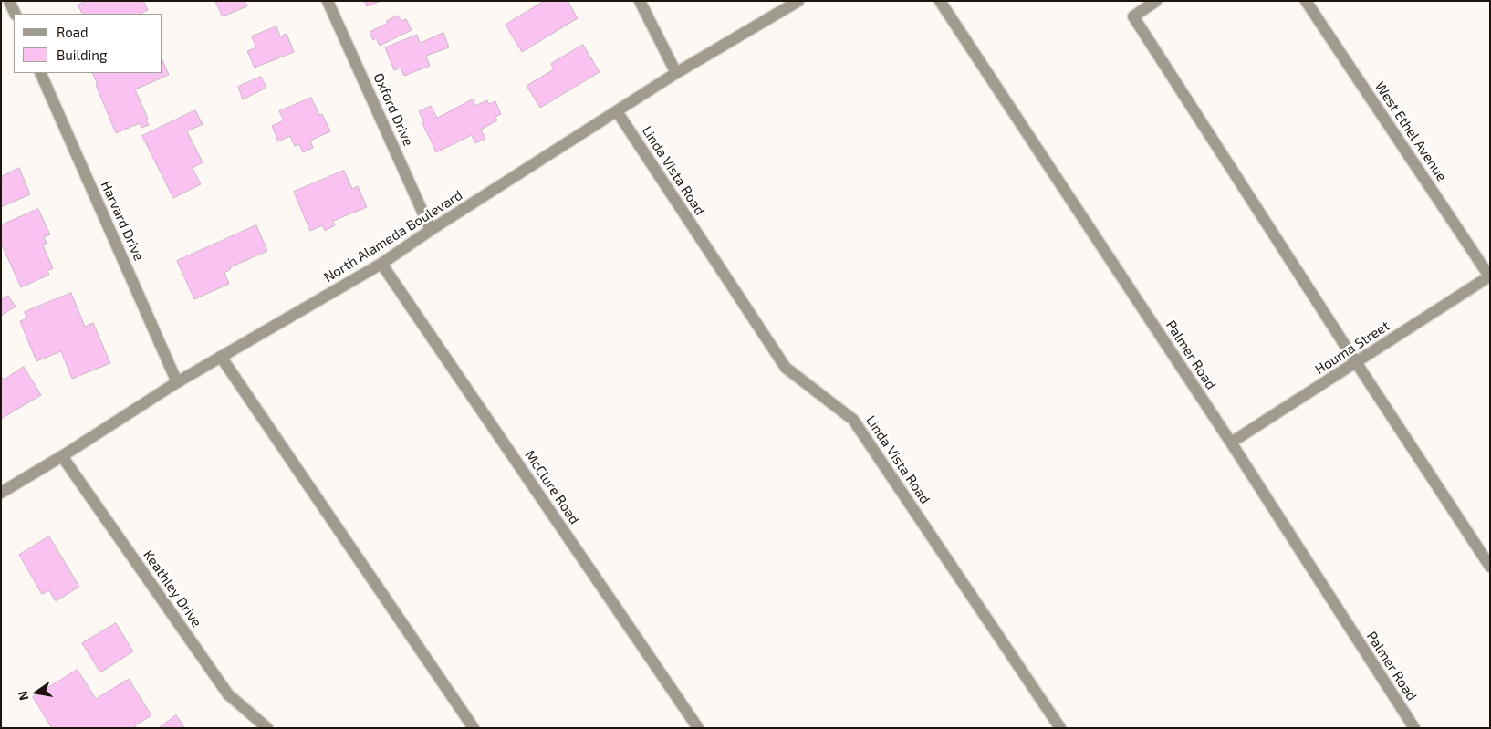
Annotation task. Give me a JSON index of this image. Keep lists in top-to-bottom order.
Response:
{
  "streets": {
    "street": [
      "Oxford Drive",
      "West Ethel Avenue",
      "Linda Vista Road",
      "Harvard Drive",
      "North Alameda Boulevard",
      "Houma Street",
      "Palmer Road",
      "McClure Road",
      "Keathley Drive"
    ]
  },
  "crossings": [
    ["Oxford Drive", "North Alameda Boulevard"],
    ["West Ethel Avenue", "Houma Street"],
    ["Linda Vista Road", "North Alameda Boulevard"],
    ["Harvard Drive", "North Alameda Boulevard"],
    ["North Alameda Boulevard", "McClure Road"],
    ["North Alameda Boulevard", "Keathley Drive"],
    ["Houma Street", "Palmer Road"]
  ],
  "legend": ["Road", "Building"],
  "north": "left"
}
